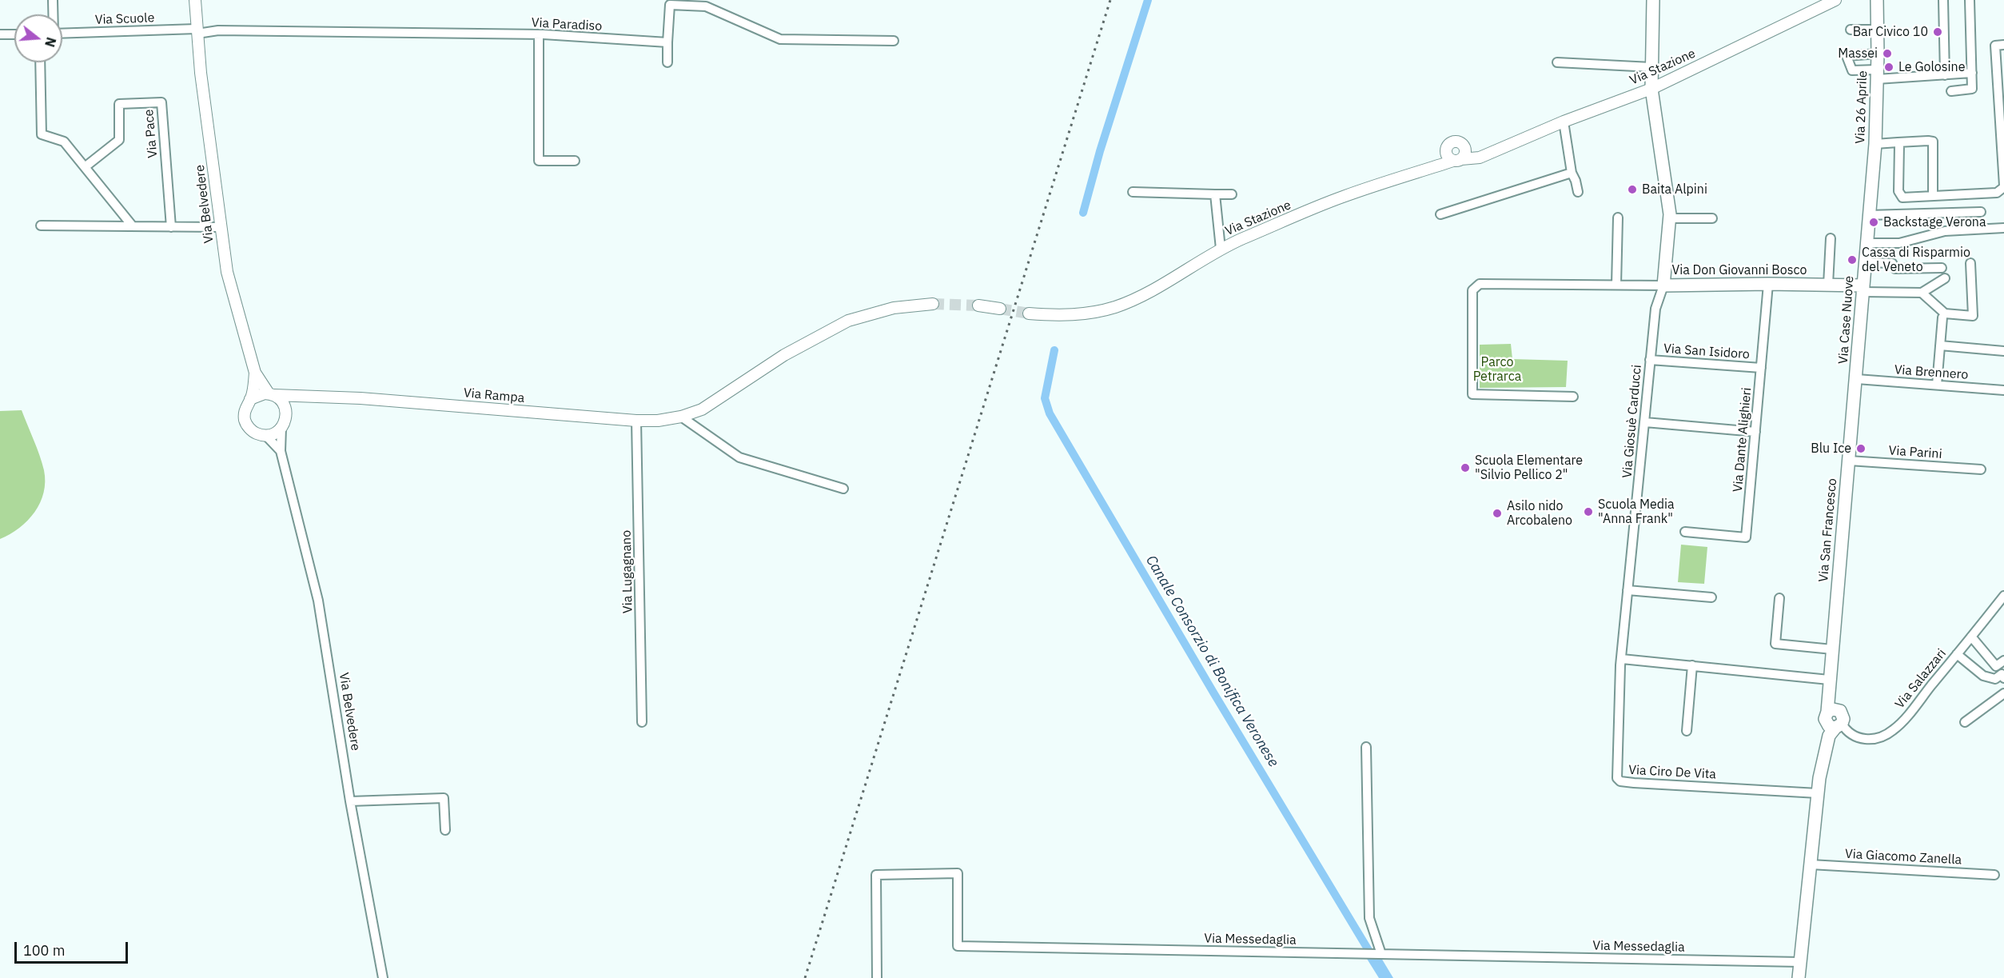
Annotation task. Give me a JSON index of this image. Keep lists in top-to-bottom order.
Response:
{
  "streets": {
    "main road": [
      "Via 26 Aprile",
      "Via Don Giovanni Bosco",
      "Via Case Nuove",
      "Via San Francesco"
    ],
    "street": [
      "Via Scuole",
      "Via Paradiso",
      "Via Stazione",
      "Via Pace",
      "Via Belvedere",
      "Via San Isidoro",
      "Via Brennero",
      "Via Rampa",
      "Via Giosuè Carducci",
      "Via Dante Alighieri",
      "Via Parini",
      "Via Lugagnano",
      "Via Salazzari",
      "Via Ciro De Vita",
      "Via Giacomo Zanella",
      "Via Messedaglia"
    ]
  },
  "crossings": [
    ["Via Scuole", "Via Paradiso"],
    ["Via Scuole", "Via Belvedere"],
    ["Via Paradiso", "Via Belvedere"],
    ["Via 26 Aprile", "Via Case Nuove"],
    ["Via Belvedere", "Via Rampa"],
    ["Via Don Giovanni Bosco", "Via Case Nuove"],
    ["Via Don Giovanni Bosco", "Via Giosuè Carducci"],
    ["Via Don Giovanni Bosco", "Via Dante Alighieri"],
    ["Via Case Nuove", "Via Brennero"],
    ["Via Case Nuove", "Via San Francesco"],
    ["Via San Isidoro", "Via Giosuè Carducci"],
    ["Via San Isidoro", "Via Dante Alighieri"],
    ["Via Brennero", "Via San Francesco"],
    ["Via Rampa", "Via Lugagnano"],
    ["Via Giosuè Carducci", "Via Ciro De Vita"],
    ["Via Parini", "Via San Francesco"],
    ["Via San Francesco", "Via Salazzari"],
    ["Via San Francesco", "Via Ciro De Vita"],
    ["Via San Francesco", "Via Giacomo Zanella"],
    ["Via San Francesco", "Via Messedaglia"]
  ],
  "water": ["Canale Consorzio di Bonifica Veronese"],
  "parks": ["Parco Petrarca"],
  "places": [
    "Bar Civico 10",
    "Massei",
    "Le Golosine",
    "Baita Alpini",
    "Backstage Verona",
    "Cassa di Risparmio del Veneto",
    "Blu Ice",
    "Scuola Elementare \"Silvio Pellico 2\"",
    "Scuola Media \"Anna Frank\"",
    "Asilo nido Arcobaleno"
  ],
  "scale_bar": "100 m",
  "north": "right"
}
